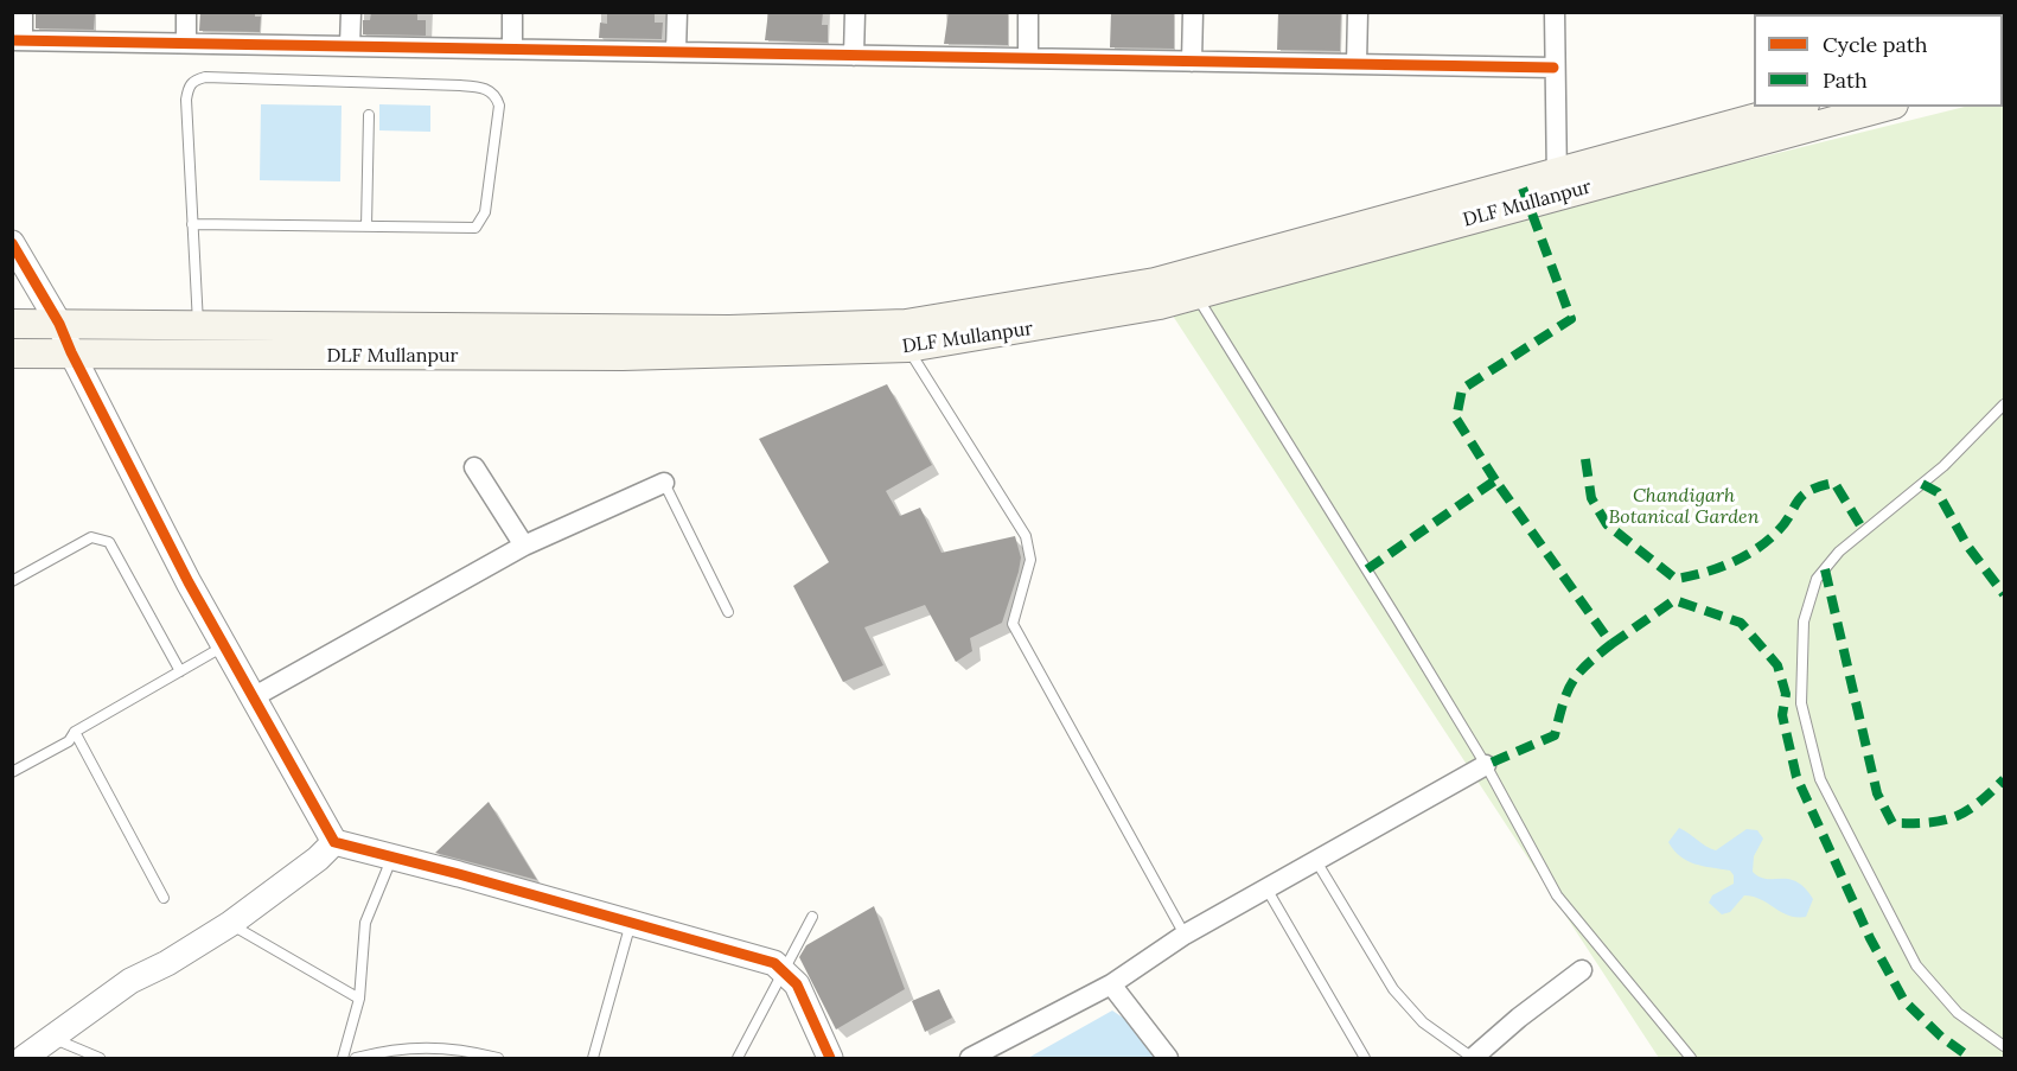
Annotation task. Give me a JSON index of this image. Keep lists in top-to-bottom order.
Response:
{
  "streets": {
    "main road": ["DLF Mullanpur"]
  },
  "parks": ["Chandigarh Botanical Garden"],
  "legend": ["Cycle path", "Path"]
}
